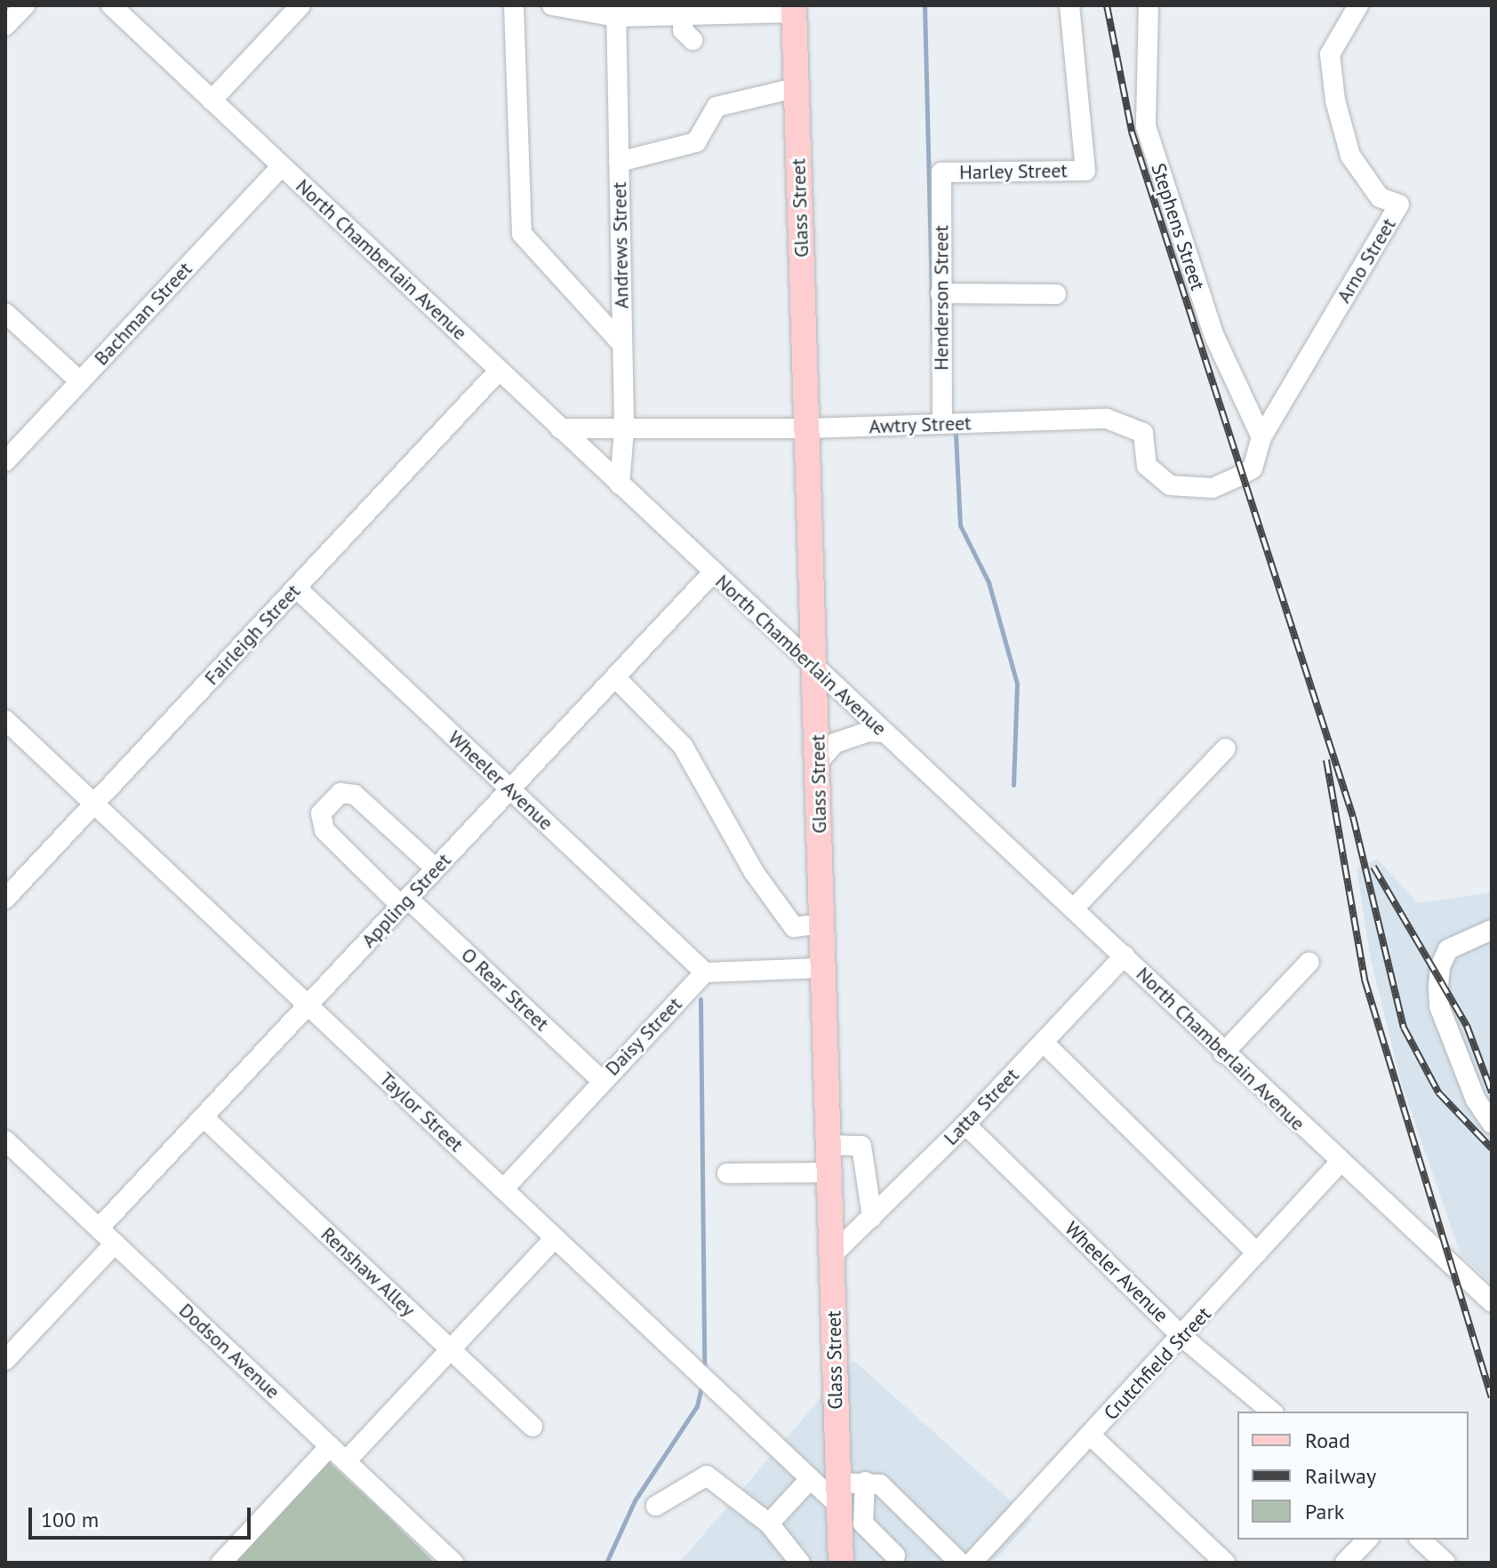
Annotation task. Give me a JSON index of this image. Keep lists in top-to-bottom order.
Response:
{
  "streets": {
    "main road": ["Glass Street"],
    "street": [
      "Harley Street",
      "Stephens Street",
      "Andrews Street",
      "North Chamberlain Avenue",
      "Arno Street",
      "Henderson Street",
      "Bachman Street",
      "Awtry Street",
      "Fairleigh Street",
      "Wheeler Avenue",
      "Appling Street",
      "O Rear Street",
      "Daisy Street",
      "Latta Street",
      "Taylor Street",
      "Renshaw Alley",
      "Dodson Avenue",
      "Crutchfield Street"
    ]
  },
  "crossings": [
    ["Harley Street", "Henderson Street"],
    ["Glass Street", "North Chamberlain Avenue"],
    ["Glass Street", "Awtry Street"],
    ["Glass Street", "Latta Street"],
    ["Glass Street", "Taylor Street"],
    ["Stephens Street", "Arno Street"],
    ["Andrews Street", "North Chamberlain Avenue"],
    ["Andrews Street", "Awtry Street"],
    ["North Chamberlain Avenue", "Bachman Street"],
    ["North Chamberlain Avenue", "Awtry Street"],
    ["North Chamberlain Avenue", "Fairleigh Street"],
    ["North Chamberlain Avenue", "Appling Street"],
    ["North Chamberlain Avenue", "Latta Street"],
    ["North Chamberlain Avenue", "Crutchfield Street"],
    ["Arno Street", "Awtry Street"],
    ["Henderson Street", "Awtry Street"],
    ["Fairleigh Street", "Wheeler Avenue"],
    ["Fairleigh Street", "Taylor Street"],
    ["Wheeler Avenue", "Appling Street"],
    ["Wheeler Avenue", "Daisy Street"],
    ["Wheeler Avenue", "Latta Street"],
    ["Wheeler Avenue", "Crutchfield Street"],
    ["Appling Street", "O Rear Street"],
    ["Appling Street", "Taylor Street"],
    ["Appling Street", "Renshaw Alley"],
    ["Appling Street", "Dodson Avenue"],
    ["O Rear Street", "Daisy Street"],
    ["Daisy Street", "Taylor Street"]
  ],
  "legend": ["Road", "Railway", "Park"],
  "scale_bar": "100 m"
}
